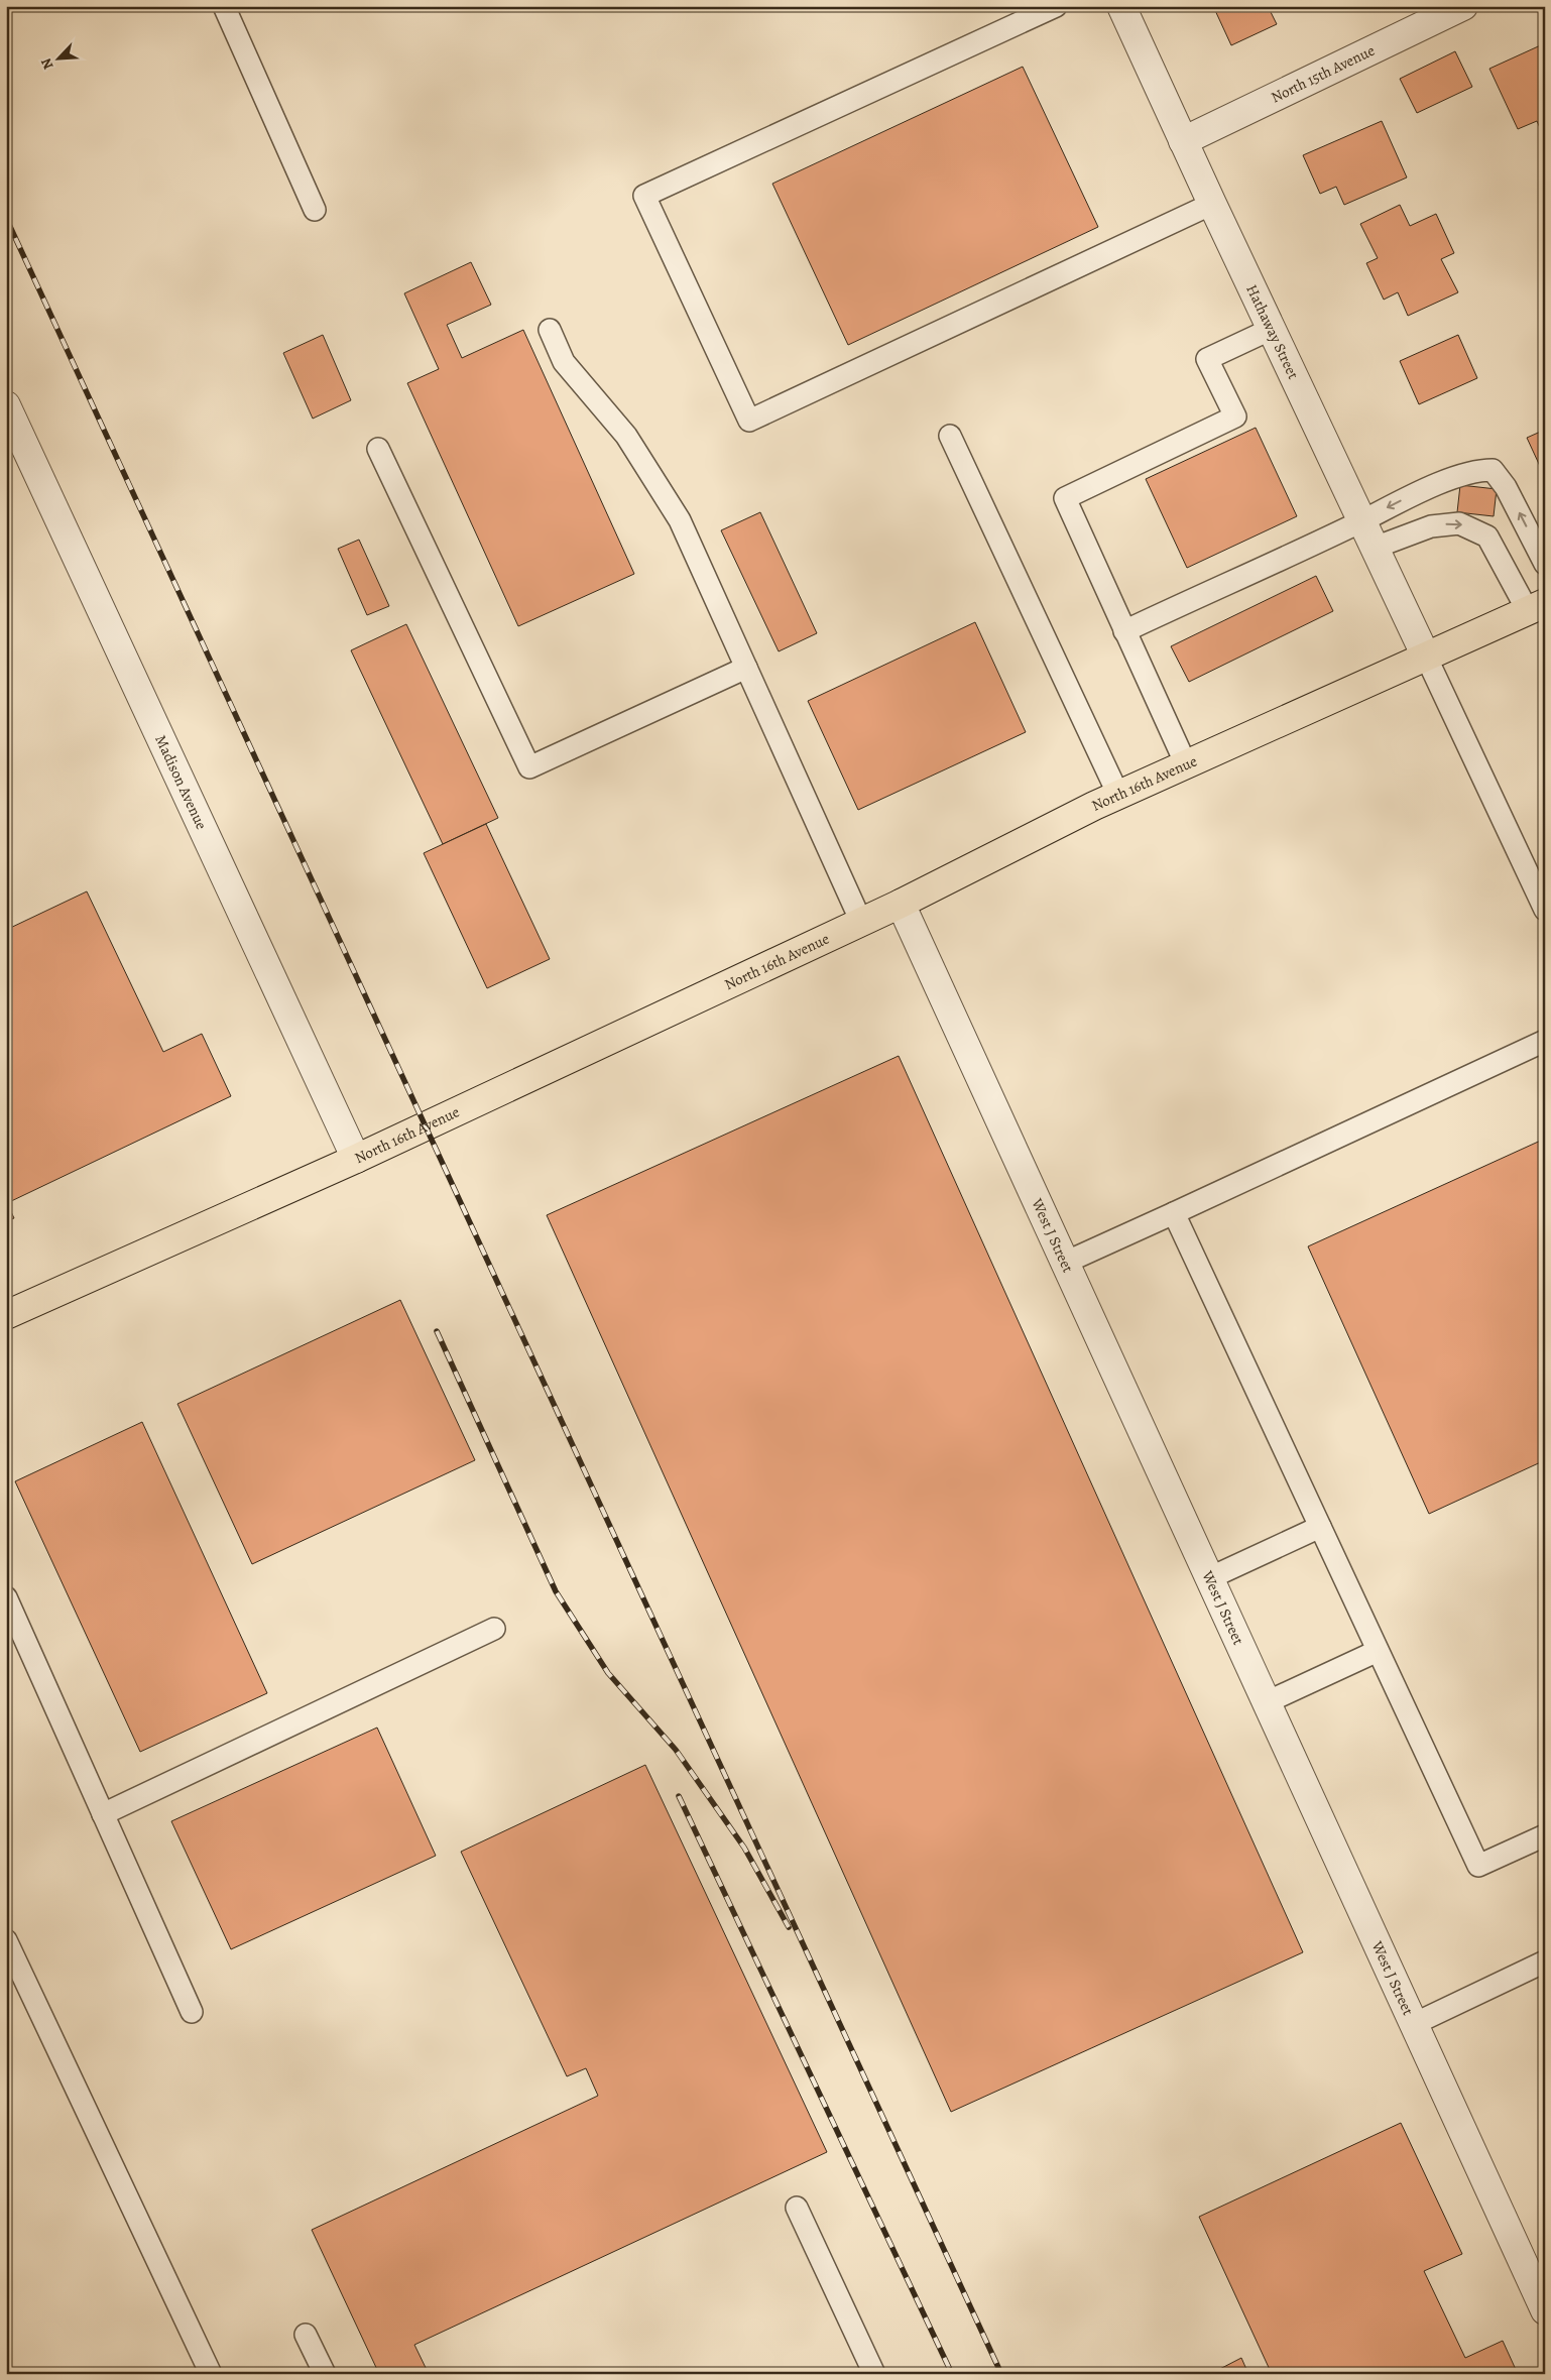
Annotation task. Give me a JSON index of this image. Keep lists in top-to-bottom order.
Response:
{
  "streets": {
    "main road": ["North 16th Avenue"],
    "street": [
      "North 15th Avenue",
      "Hathaway Street",
      "Madison Avenue",
      "West J Street"
    ]
  },
  "crossings": [
    ["North 15th Avenue", "Hathaway Street"],
    ["Hathaway Street", "North 16th Avenue"],
    ["Madison Avenue", "North 16th Avenue"],
    ["North 16th Avenue", "West J Street"]
  ],
  "north": "bottom left"
}
